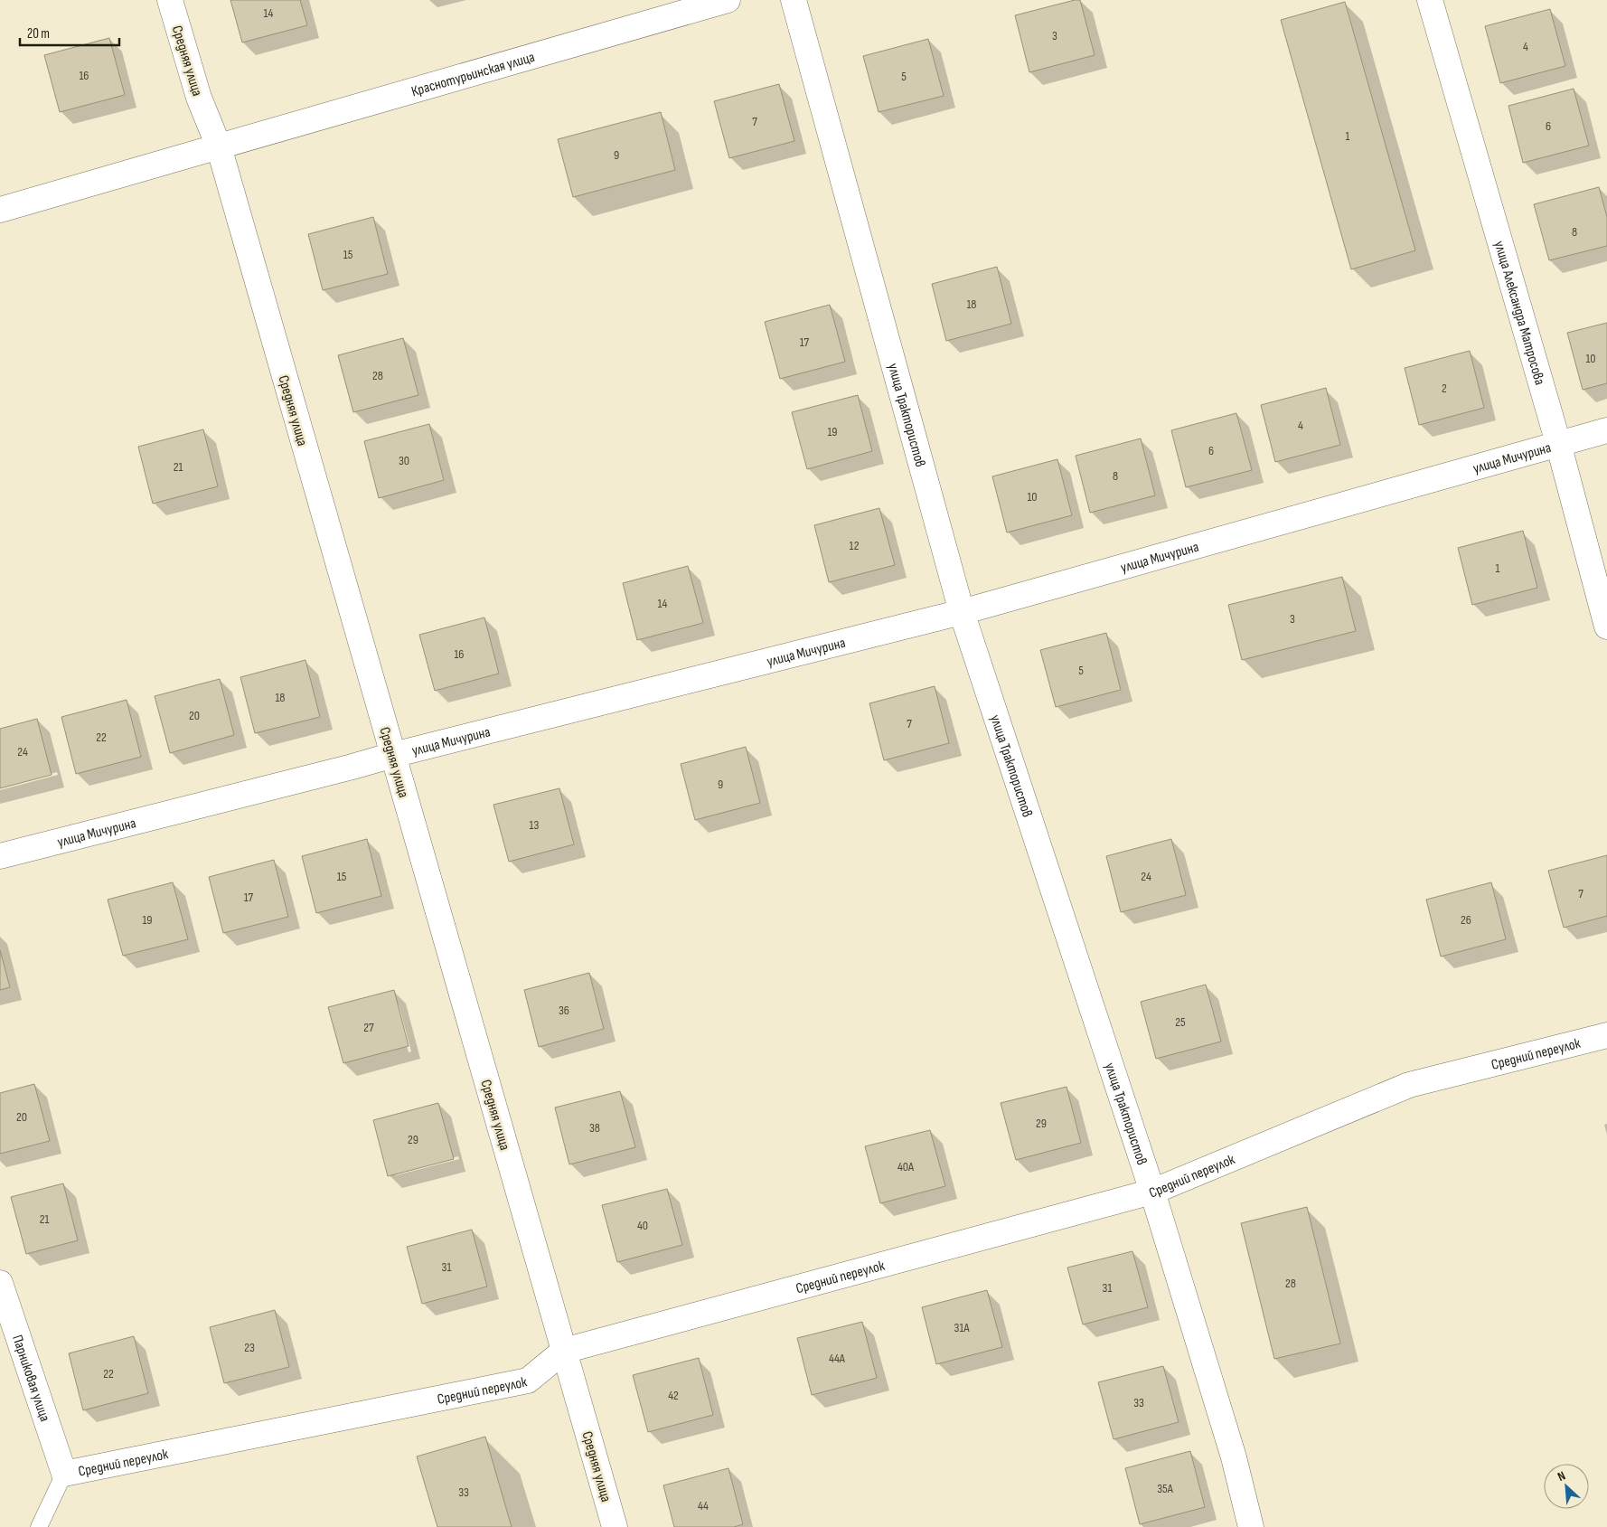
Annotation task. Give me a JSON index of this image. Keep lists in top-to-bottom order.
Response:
{
  "streets": {
    "street": [
      "Средняя улица",
      "Краснотурьинская улица",
      "улица Александра Матросова",
      "улица Трактористов",
      "улица Мичурина",
      "Средний переулок",
      "Парниковая улица"
    ]
  },
  "crossings": [
    ["Средняя улица", "Краснотурьинская улица"],
    ["Средняя улица", "улица Мичурина"],
    ["Средняя улица", "Средний переулок"],
    ["улица Александра Матросова", "улица Мичурина"],
    ["улица Трактористов", "улица Мичурина"],
    ["улица Трактористов", "Средний переулок"],
    ["Средний переулок", "Парниковая улица"]
  ],
  "house_numbers": [
    "14",
    "3",
    "4",
    "16",
    "5",
    "7",
    "6",
    "1",
    "9",
    "8",
    "15",
    "18",
    "17",
    "10",
    "28",
    "2",
    "4",
    "19",
    "6",
    "30",
    "21",
    "8",
    "10",
    "12",
    "1",
    "14",
    "3",
    "16",
    "5",
    "18",
    "20",
    "7",
    "22",
    "24",
    "9",
    "13",
    "15",
    "24",
    "7",
    "17",
    "19",
    "26",
    "36",
    "25",
    "27",
    "20",
    "29",
    "38",
    "29",
    "40А",
    "21",
    "40",
    "31",
    "28",
    "31",
    "31А",
    "23",
    "44А",
    "22",
    "42",
    "33",
    "35А",
    "33",
    "44"
  ],
  "scale_bar": "20 m",
  "north": "top left"
}
